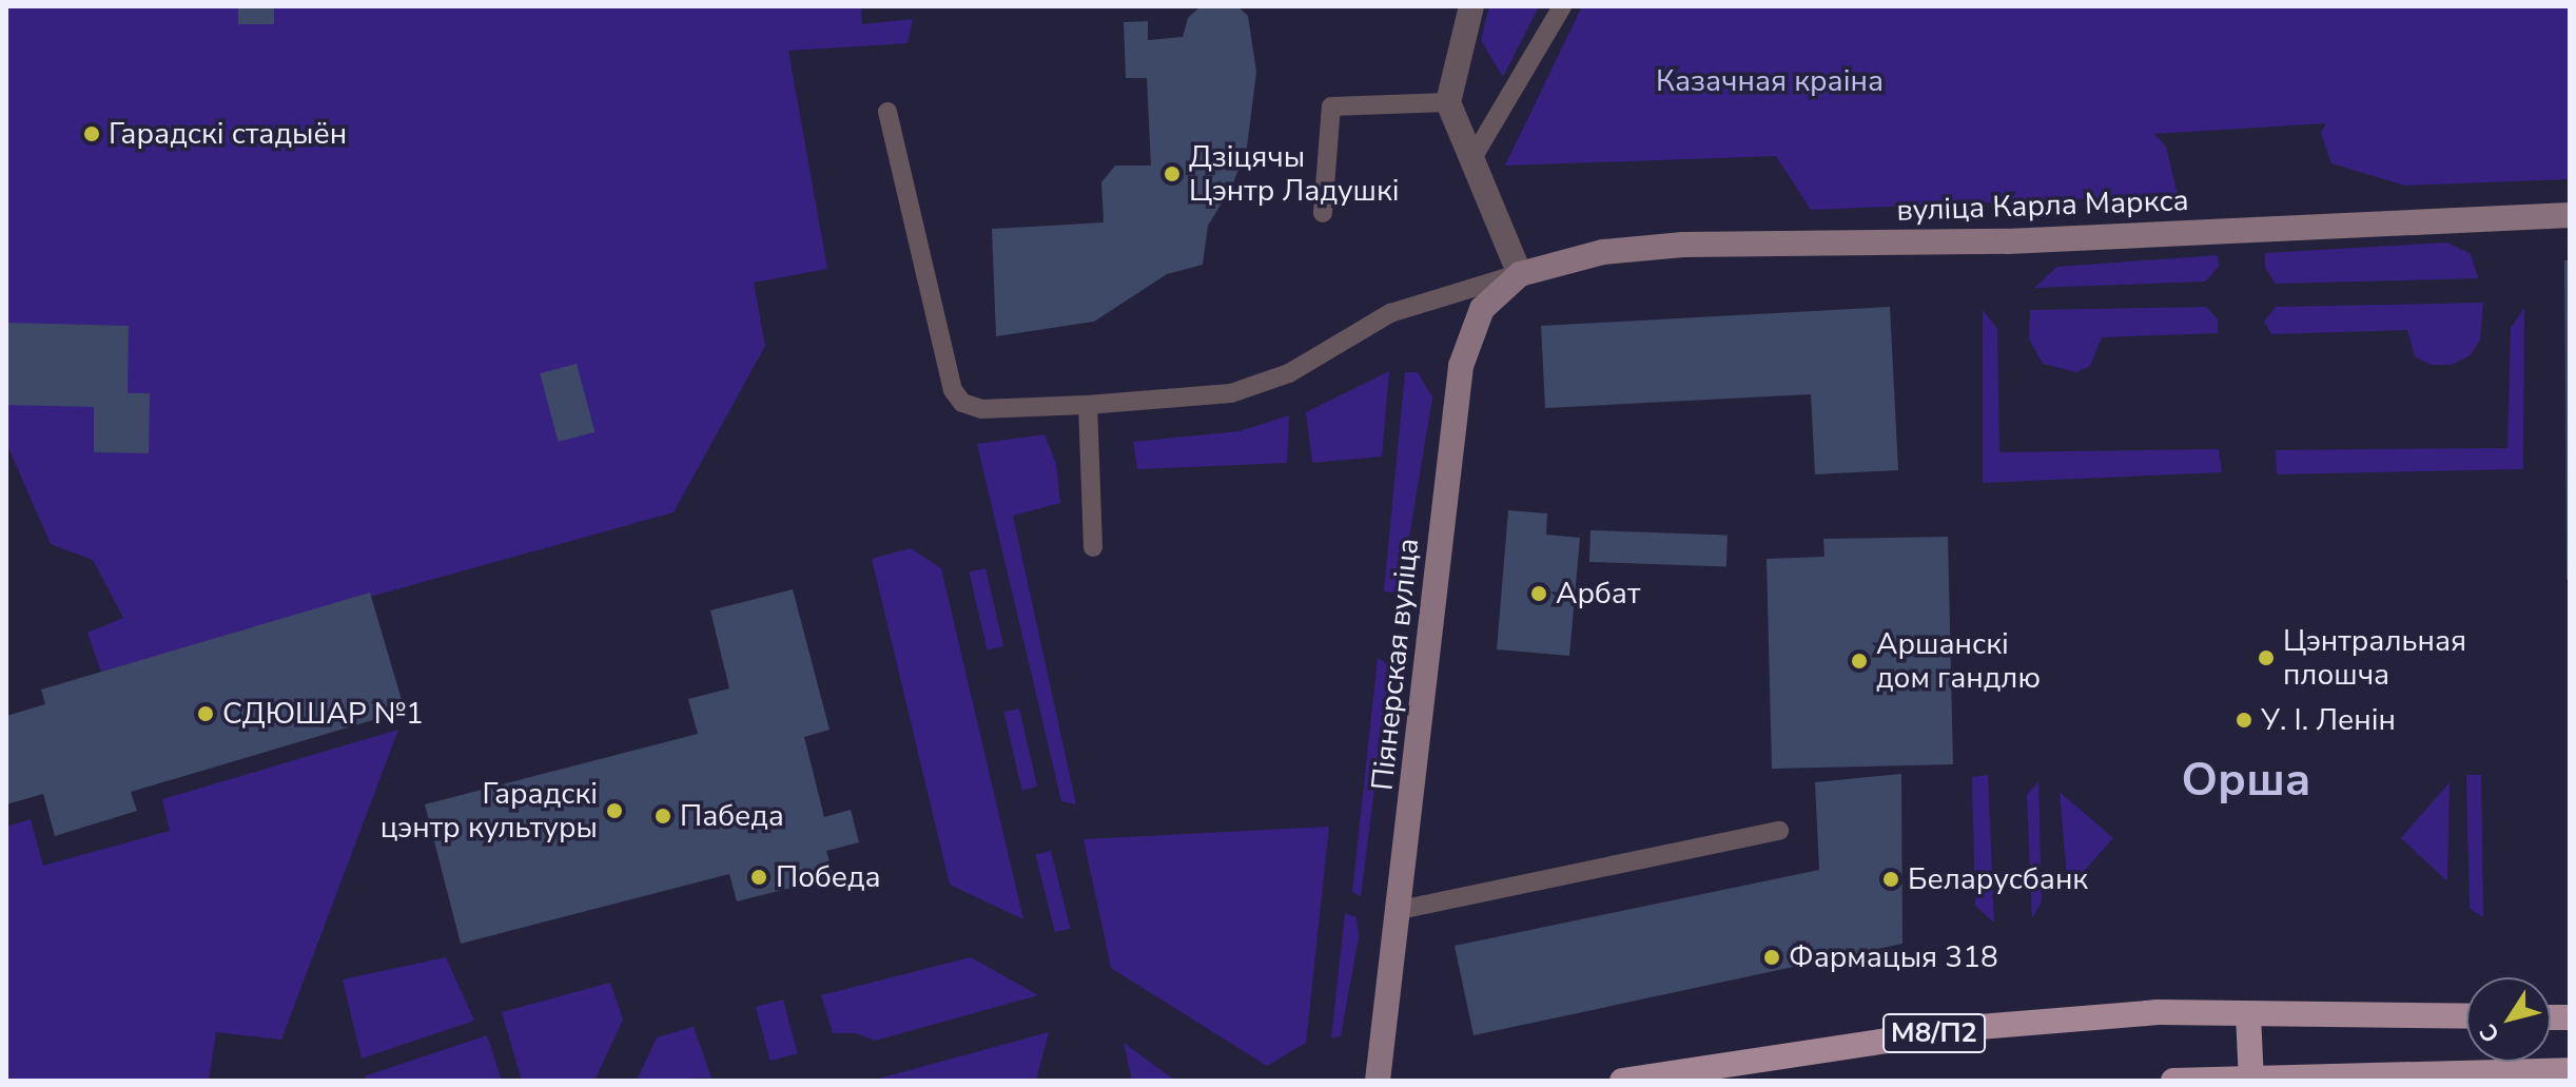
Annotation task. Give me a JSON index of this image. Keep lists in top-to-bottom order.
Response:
{
  "streets": {
    "main road": ["М8/П2"],
    "street": ["вуліца Карла Маркса", "Піянерская вуліца"]
  },
  "crossings": [
    ["вуліца Карла Маркса", "Піянерская вуліца"]
  ],
  "districts": ["Орша"],
  "parks": ["Казачная краіна"],
  "places": [
    "Гарадскі стадыён",
    "Дзіцячы Цэнтр Ладушкі",
    "Арбат",
    "Цэнтральная плошча",
    "Аршанскі дом гандлю",
    "СДЮШАР №1",
    "У. І. Ленін",
    "Гарадскі цэнтр культуры",
    "Пабеда",
    "Победа",
    "Беларусбанк",
    "Фармацыя 318"
  ],
  "north": "bottom left"
}
